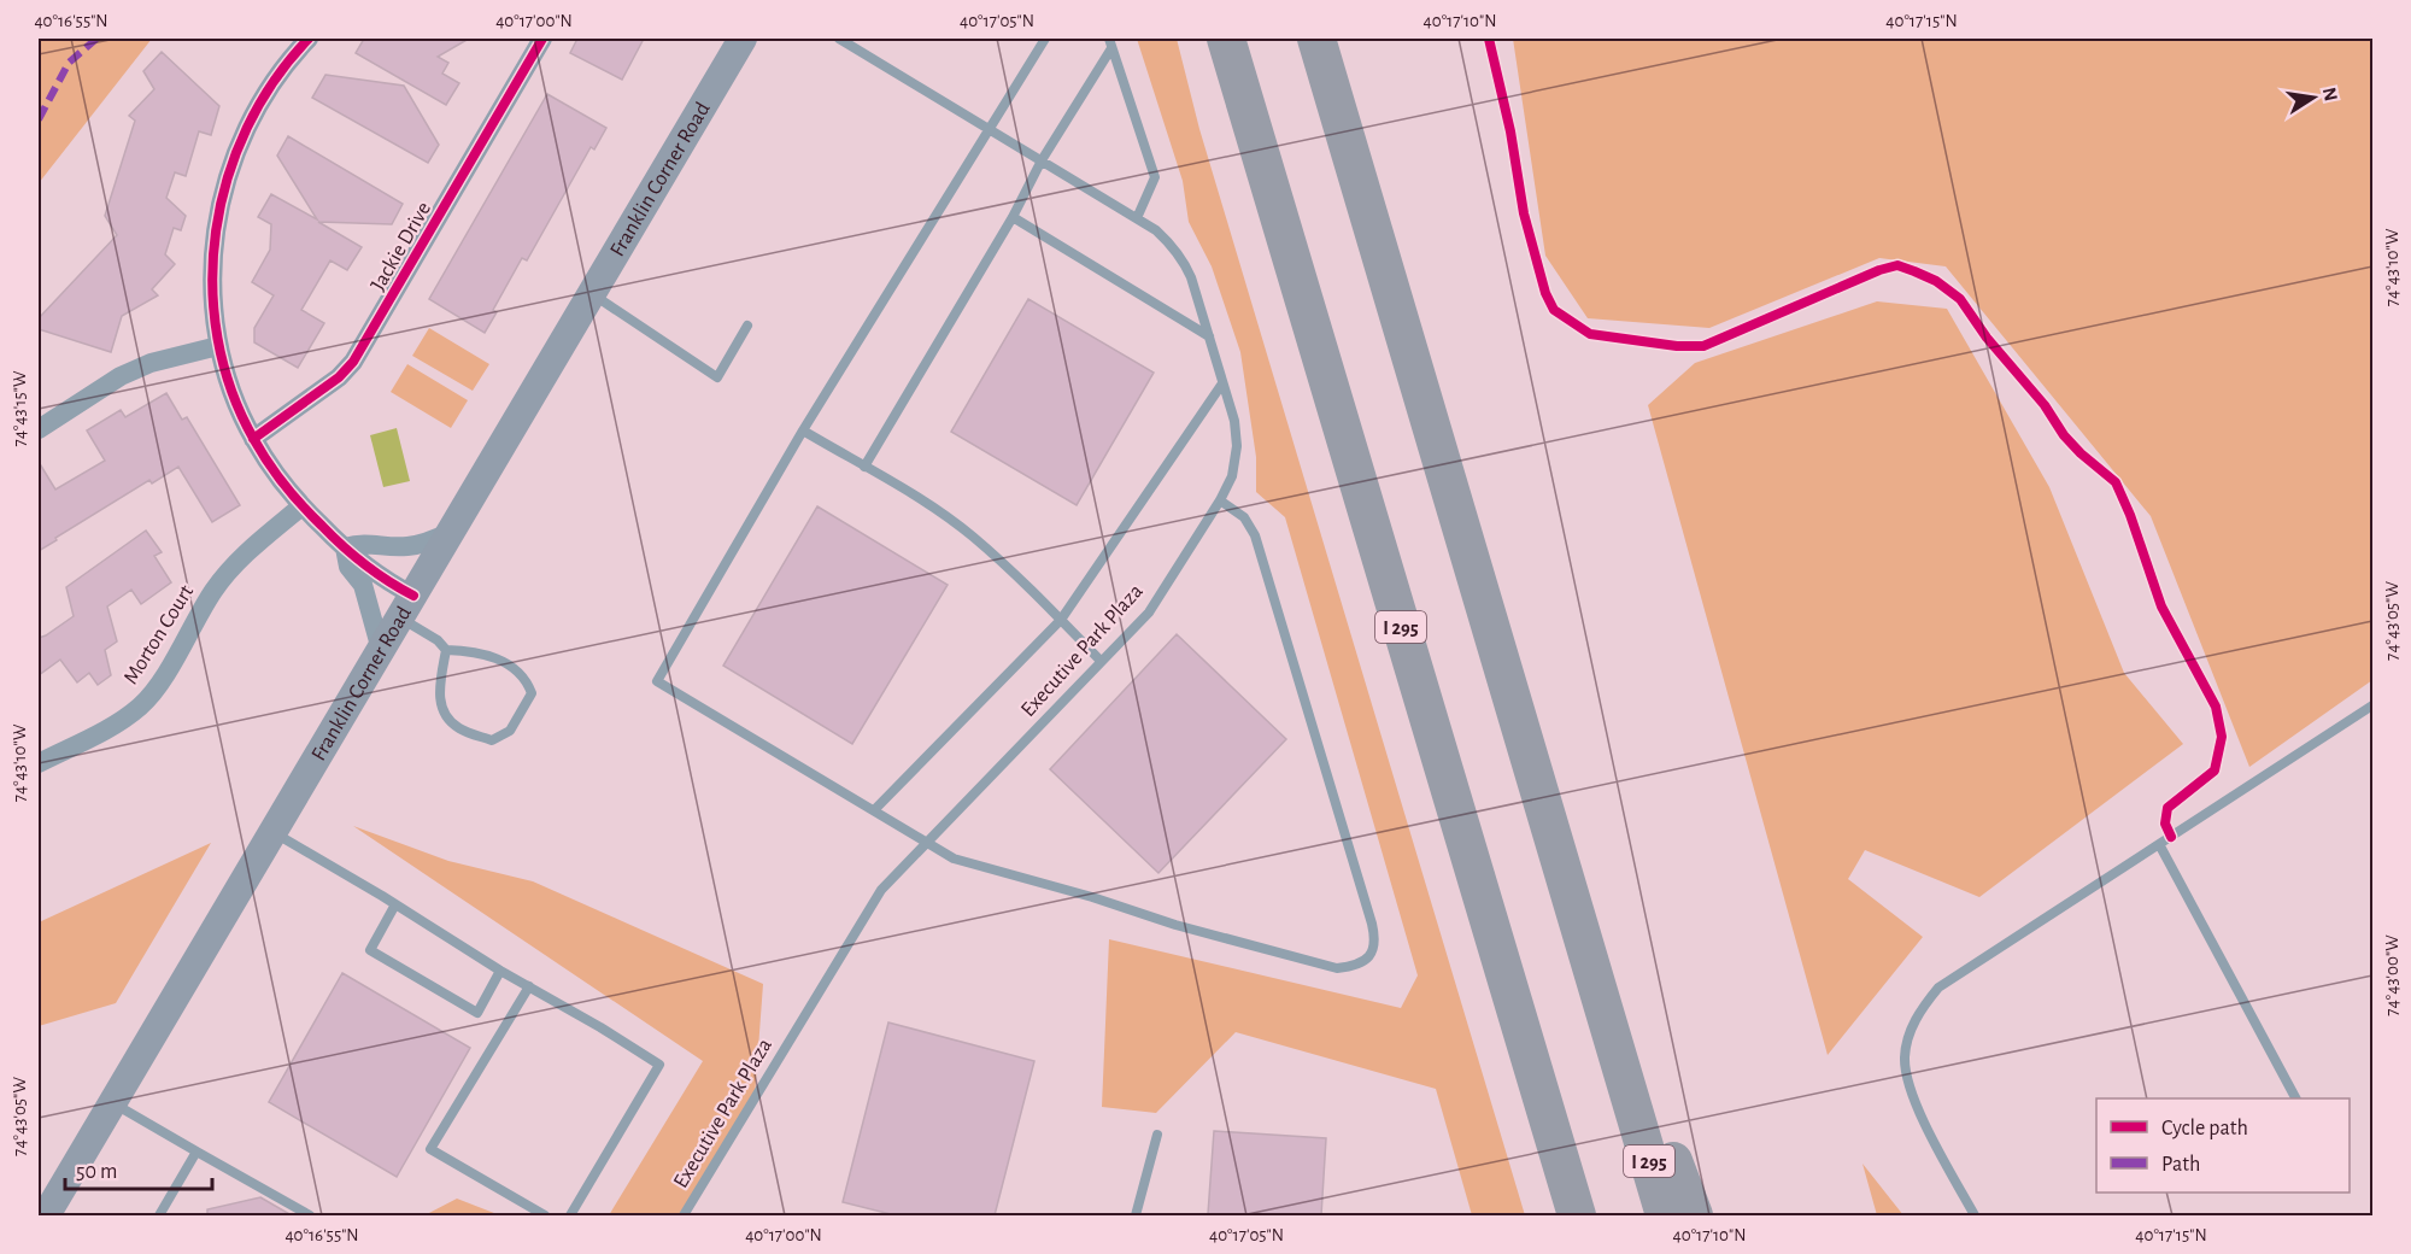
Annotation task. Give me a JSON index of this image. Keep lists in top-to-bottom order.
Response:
{
  "streets": {
    "highway": ["I 295"],
    "main road": ["Franklin Corner Road"],
    "street": ["Jackie Drive", "Morton Court"],
    "lane": ["Executive Park Plaza"]
  },
  "legend": ["Cycle path", "Path"],
  "scale_bar": "50 m",
  "north": "right",
  "coordinates": [
    "40°16'55\"N",
    "40°17'00\"N",
    "40°17'05\"N",
    "40°17'10\"N",
    "40°17'15\"N",
    "74°43'10\"W",
    "74°43'15\"W",
    "74°43'05\"W",
    "74°43'00\"W"
  ]
}
